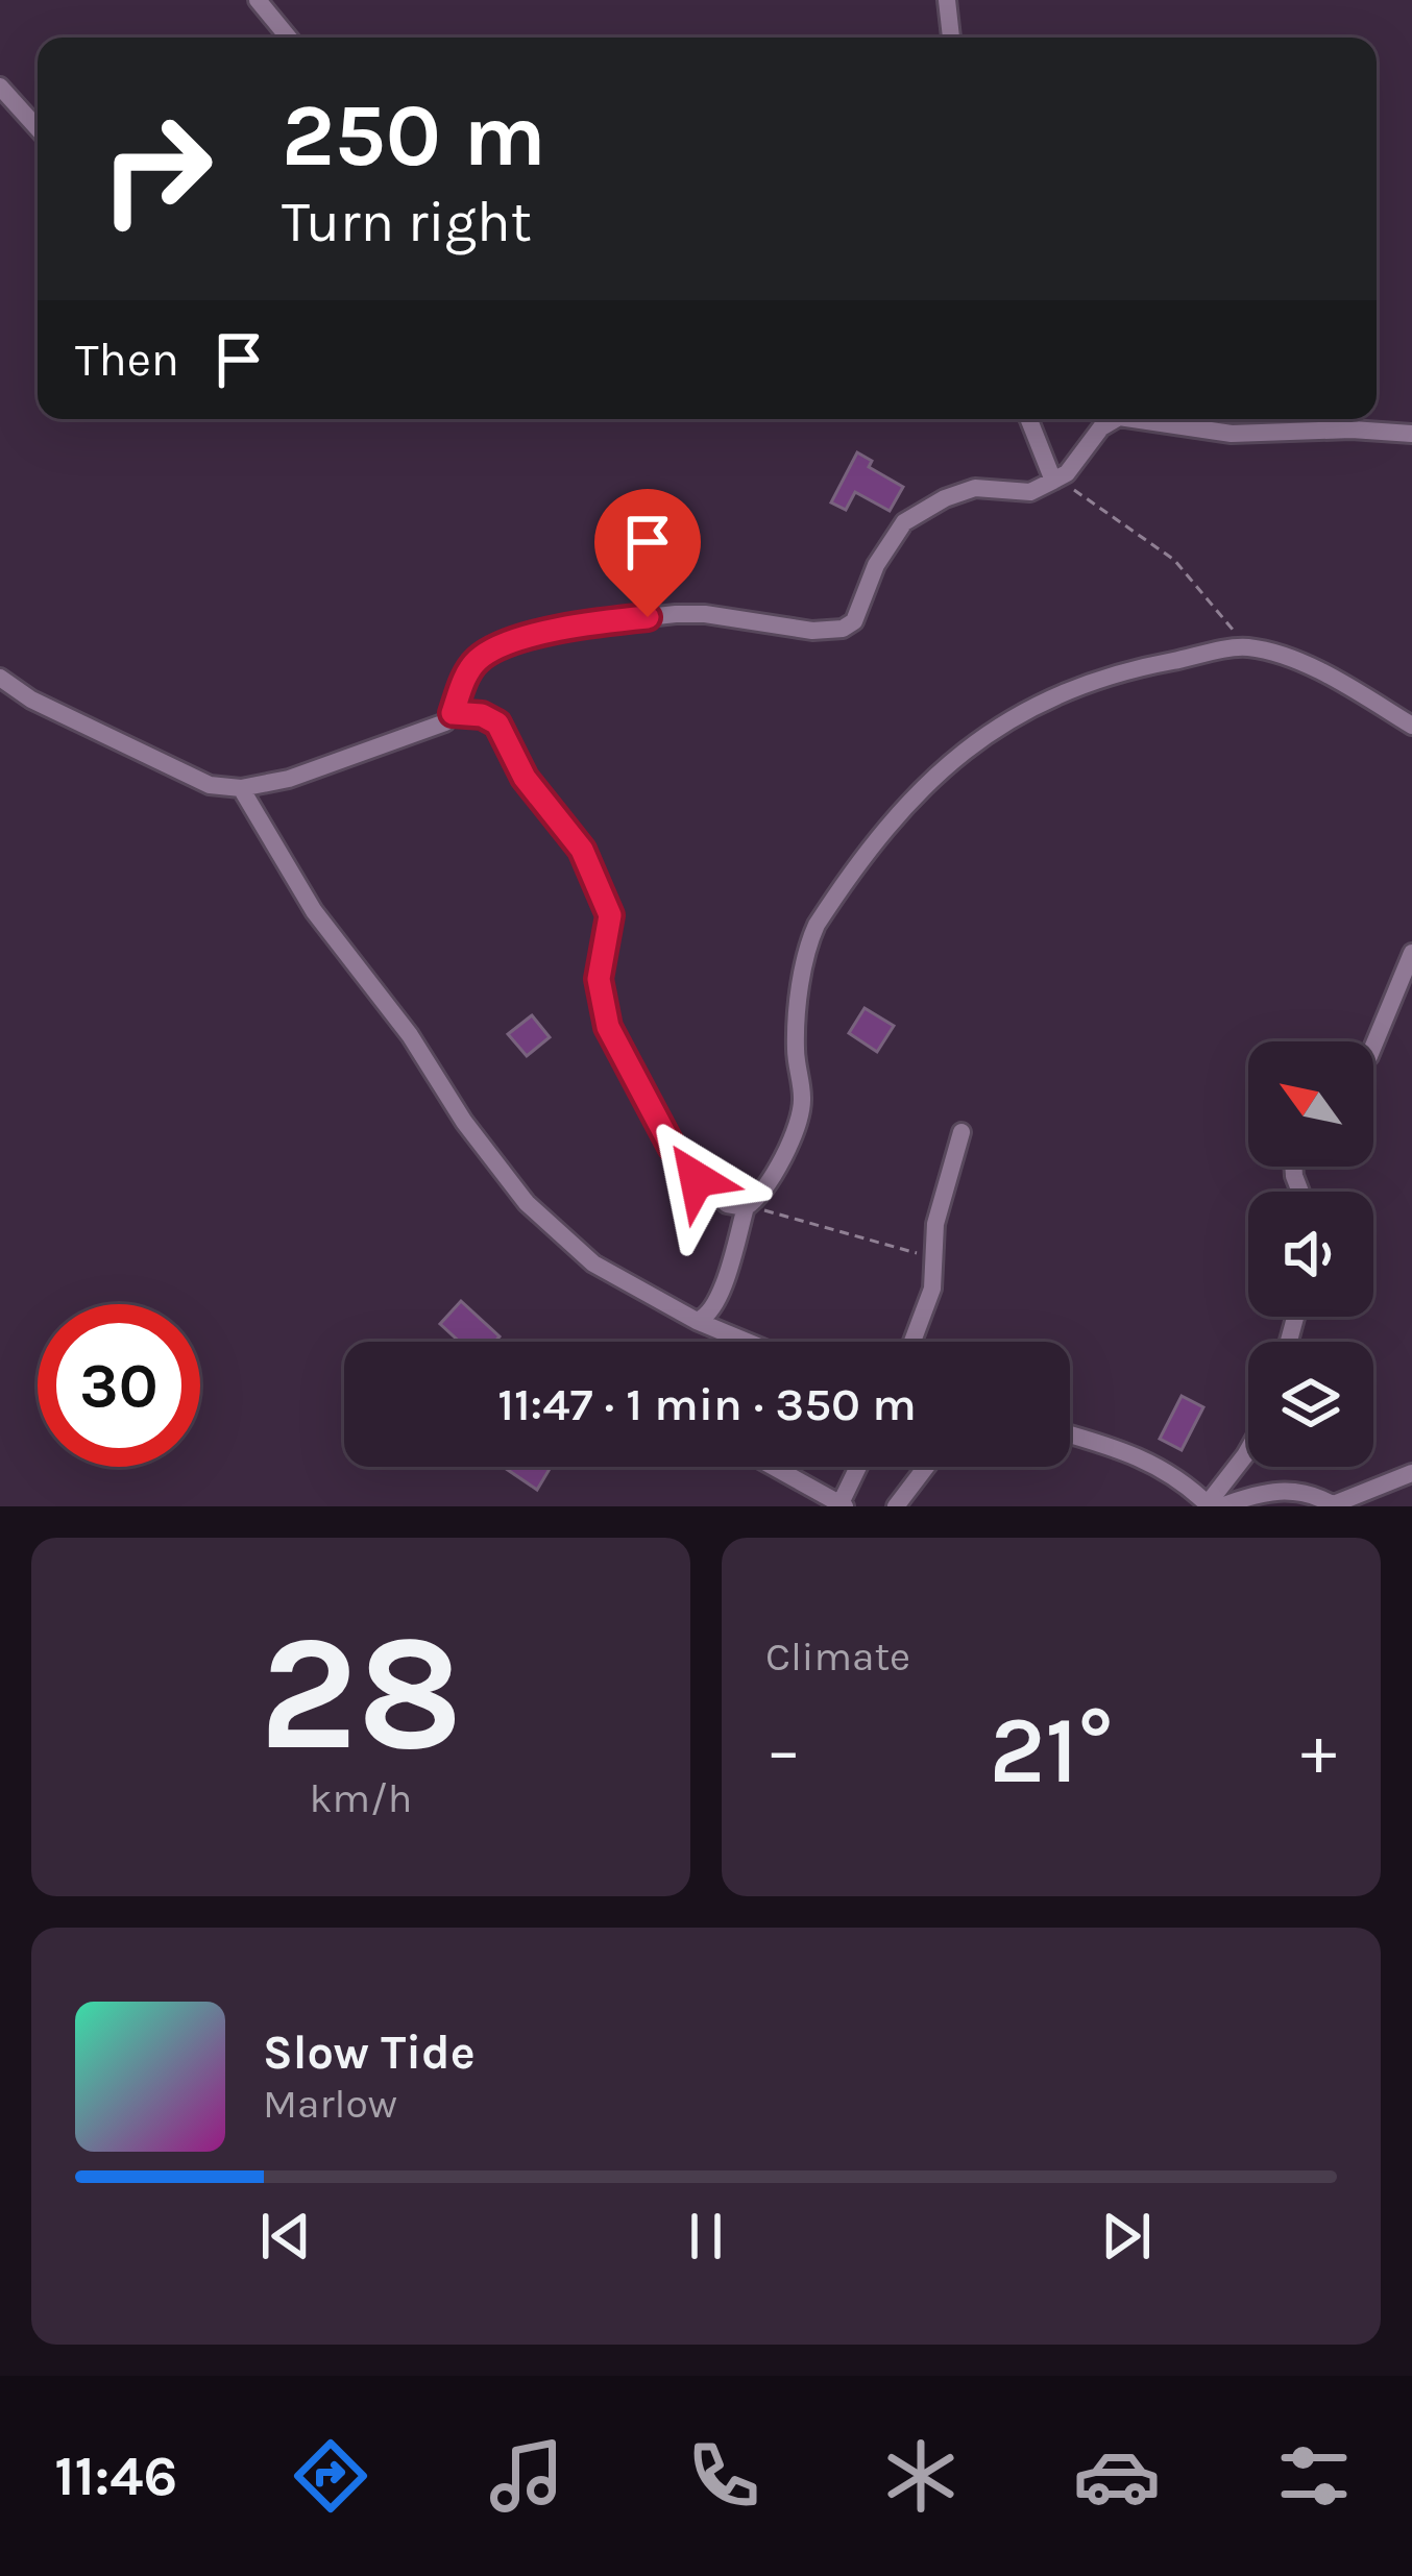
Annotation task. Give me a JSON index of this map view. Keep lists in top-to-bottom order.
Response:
{
  "north": "top left",
  "page": {
    "turn": ["250 m", "Turn right"],
    "then": "Then",
    "limit": "30",
    "trip": "11:47 · 1 min · 350 m",
    "tile": [
      ["28", "km/h"],
      "Climate"
    ],
    "heat": ["−", "21°", "+"],
    "song": ["Slow Tide", "Marlow"],
    "tabs": "11:46"
  }
}
